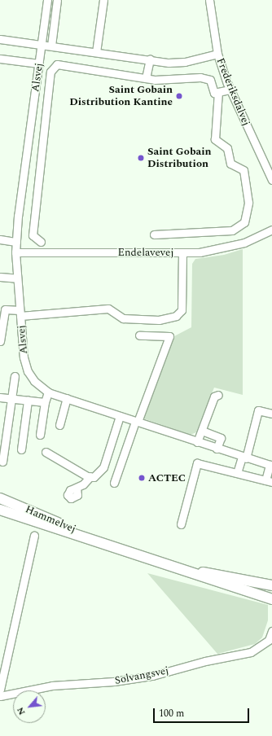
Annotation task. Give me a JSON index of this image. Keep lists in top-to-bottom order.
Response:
{
  "streets": {
    "main road": ["Hammelvej"],
    "street": [
      "Alsvej",
      "Frederiksdalvej",
      "Endelavevej",
      "Solvangsvej"
    ]
  },
  "crossings": [
    ["Alsvej", "Endelavevej"]
  ],
  "places": ["Saint Gobain Distribution Kantine", "Saint Gobain Distribution", "ACTEC"],
  "scale_bar": "100 m",
  "north": "bottom left"
}
